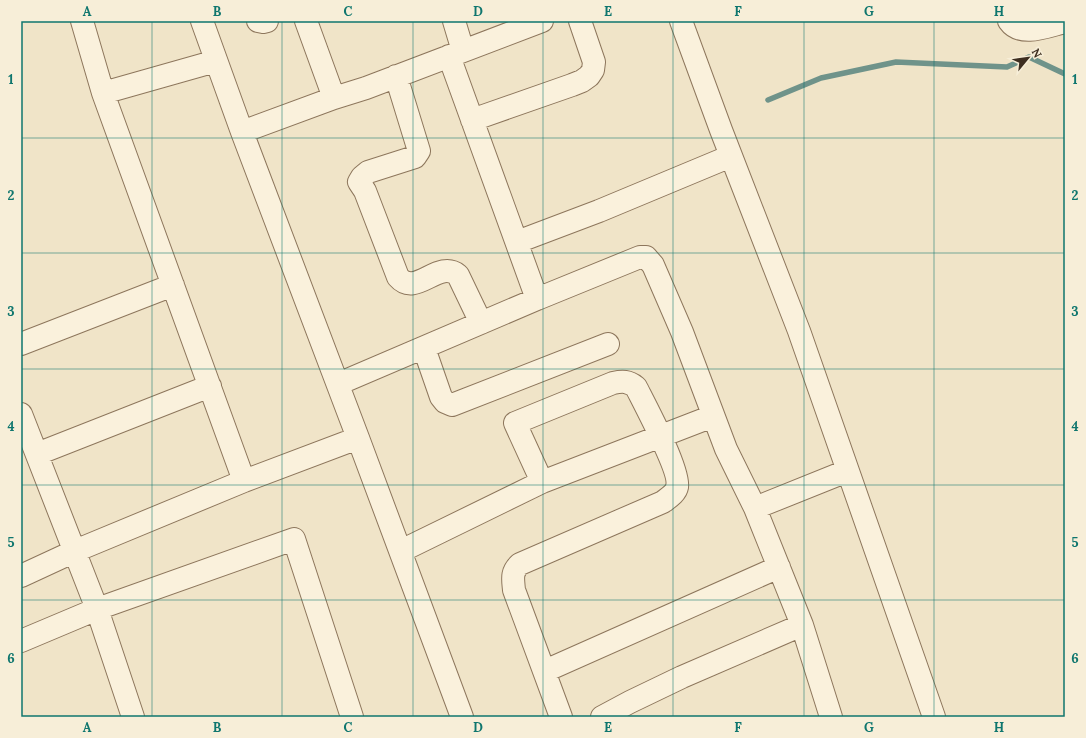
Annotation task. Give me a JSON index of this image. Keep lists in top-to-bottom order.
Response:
{
  "north": "top right",
  "grid": {
    "columns": [
      "A",
      "B",
      "C",
      "D",
      "E",
      "F",
      "G",
      "H"
    ],
    "rows": [
      "1",
      "2",
      "3",
      "4",
      "5",
      "6"
    ]
  }
}
